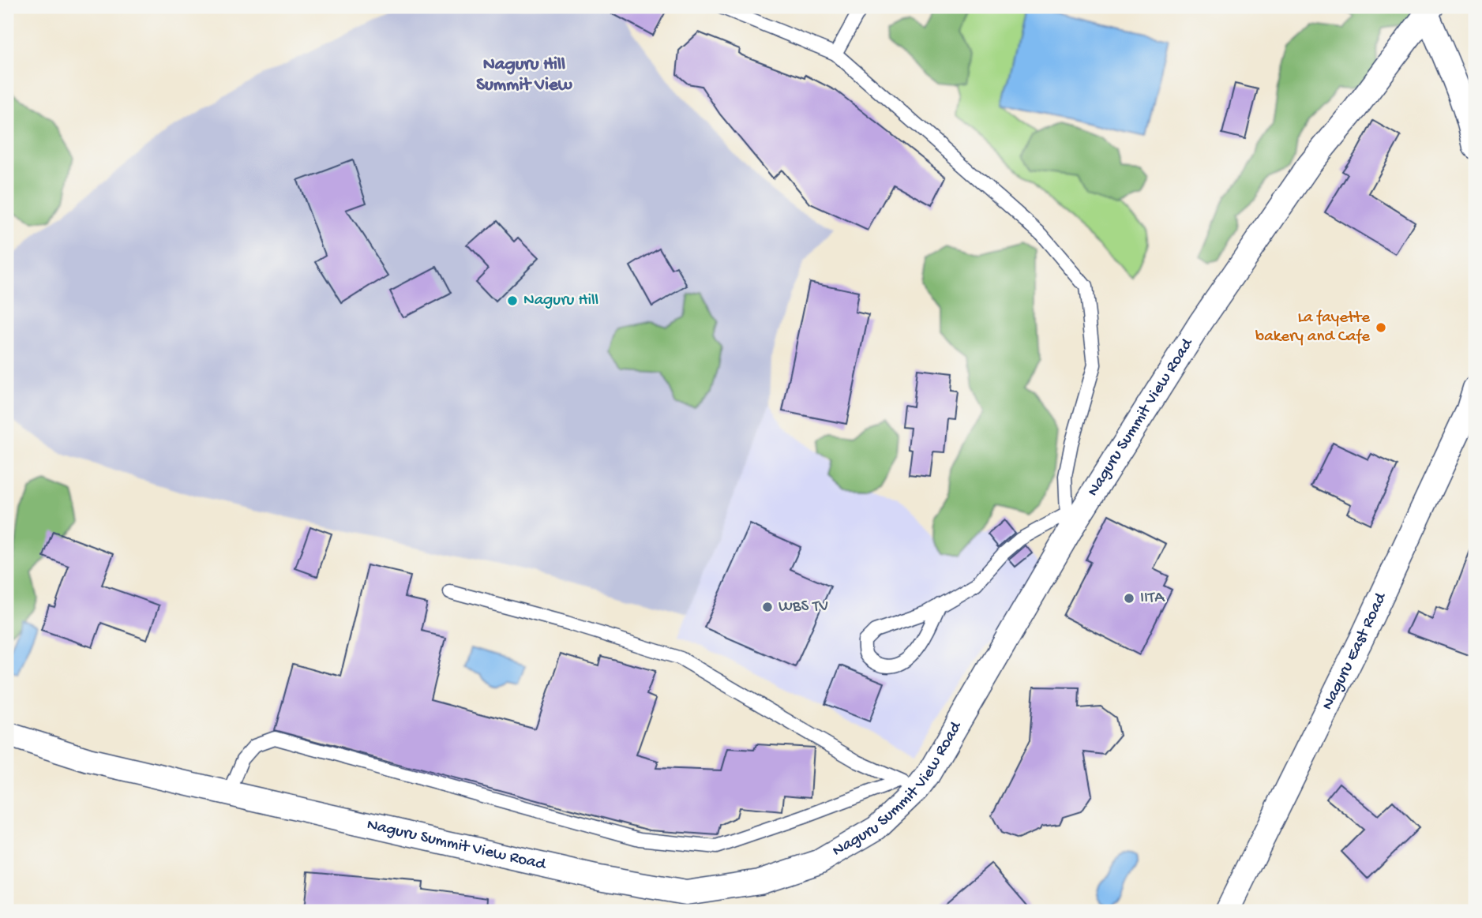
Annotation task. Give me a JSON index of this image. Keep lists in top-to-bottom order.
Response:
{
  "streets": {
    "street": ["Naguru Summit View Road", "Naguru East Road"]
  },
  "districts": ["Naguru Hill Summit View"],
  "places": [
    "Naguru Hill",
    "La fayette bakery and Cafe",
    "IITA",
    "WBS TV"
  ]
}
